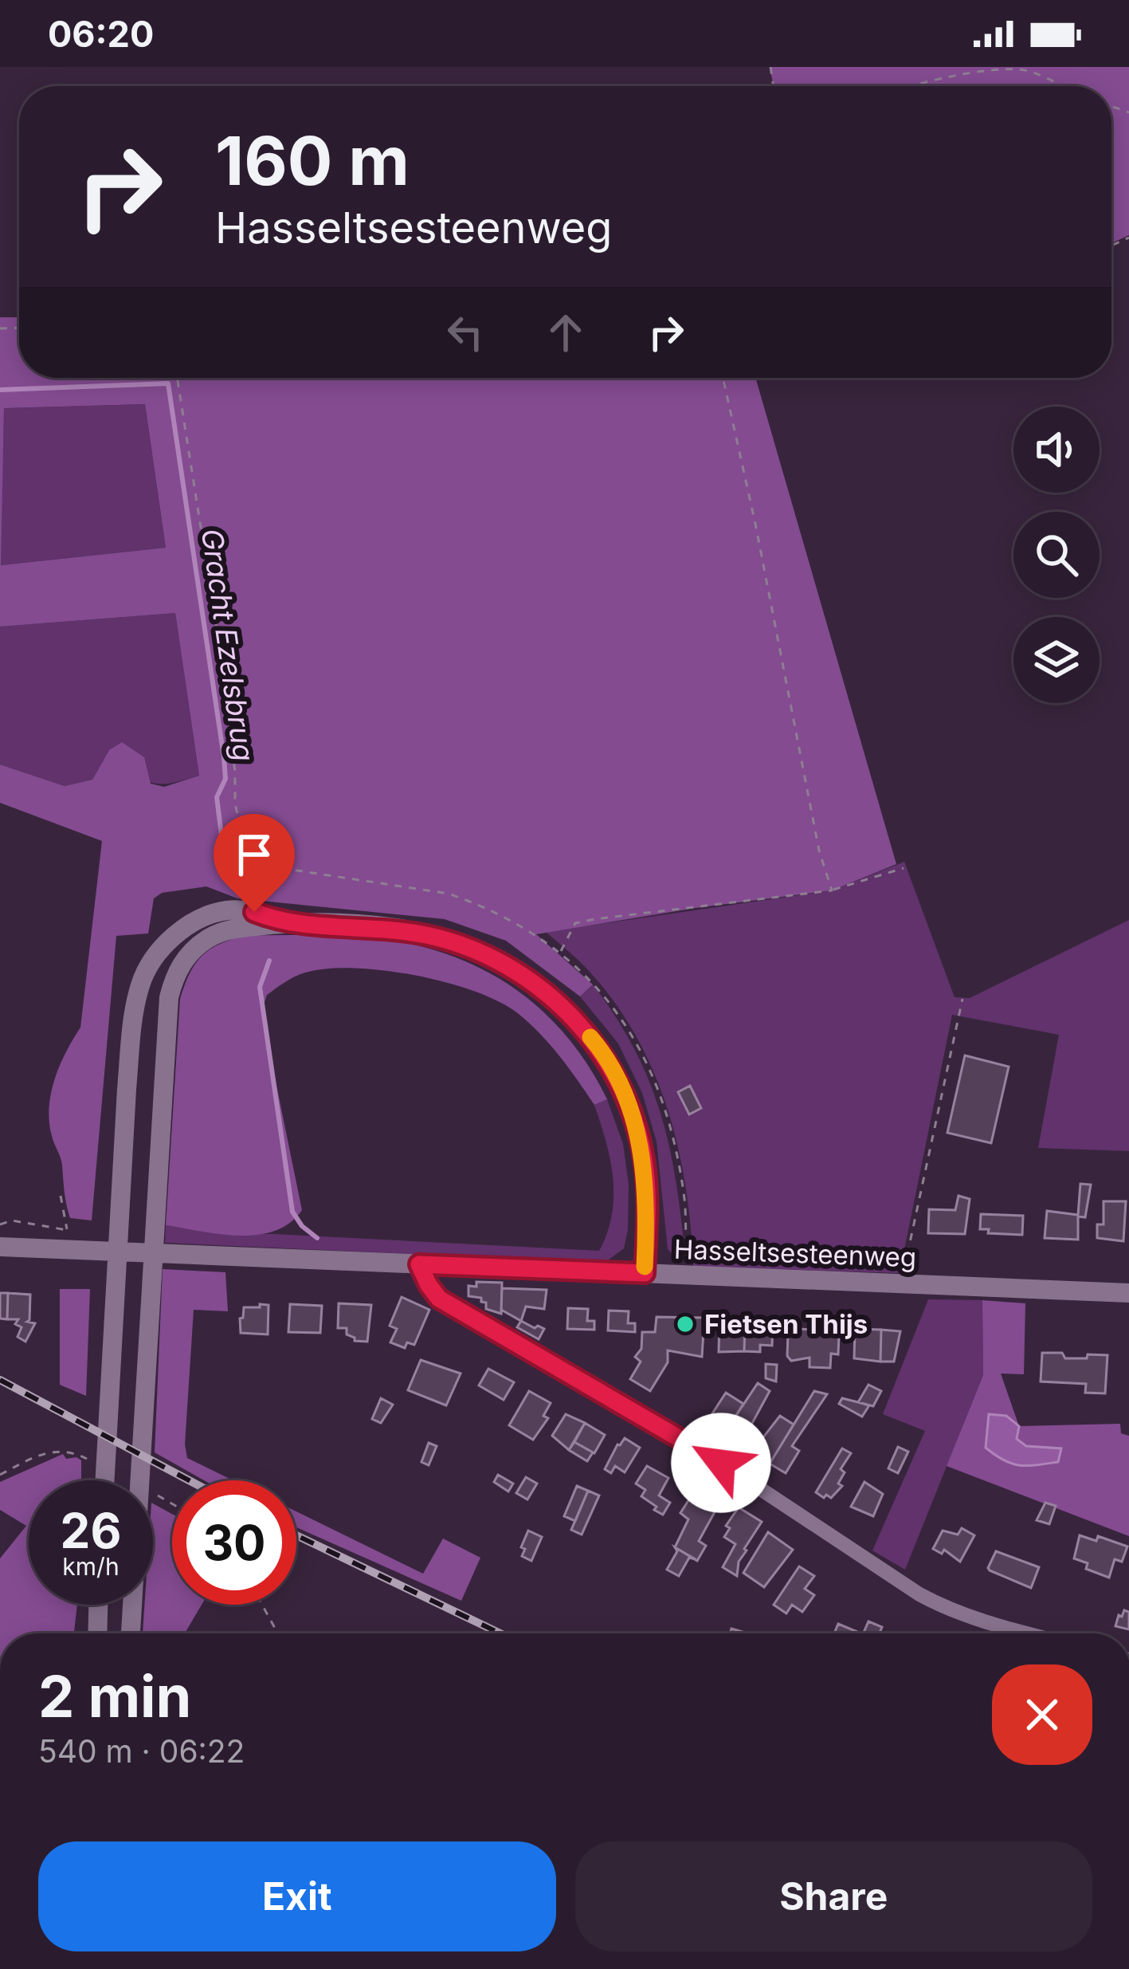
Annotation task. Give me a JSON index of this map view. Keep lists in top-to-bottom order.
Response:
{
  "streets": {
    "main road": ["Hasseltsesteenweg"]
  },
  "water": ["Gracht Ezelsbrug"],
  "places": ["Fietsen Thijs"],
  "page": {
    "status": "06:20",
    "turn": ["160 m", "Hasseltsesteenweg"],
    "speed": "26 km/h",
    "limit": "30",
    "heading": ["2 min", "540 m · 06:22"],
    "buttons": ["Exit", "Share"]
  }
}
